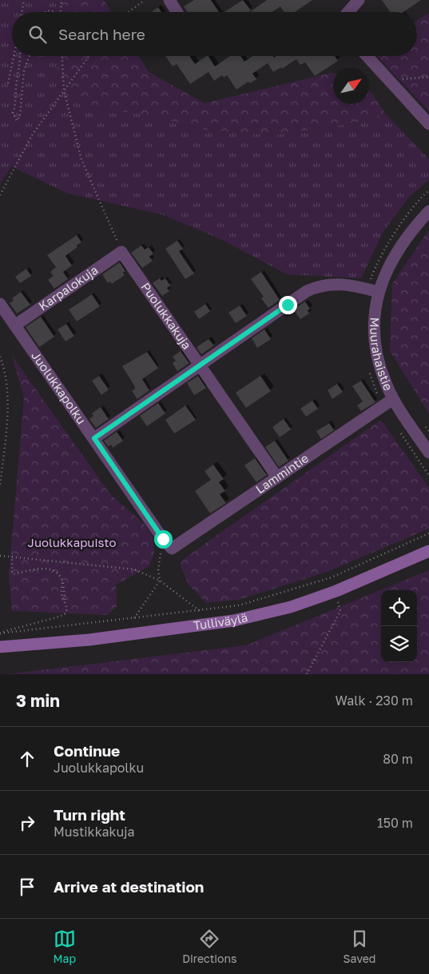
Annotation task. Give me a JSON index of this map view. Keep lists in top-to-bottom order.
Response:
{
  "streets": {
    "main road": ["Tulliväylä"],
    "street": [
      "Karpalokuja",
      "Puolukkakuja",
      "Muurahaistie",
      "Juolukkapolku",
      "Lammintie"
    ]
  },
  "crossings": [
    ["Karpalokuja", "Puolukkakuja"],
    ["Karpalokuja", "Juolukkapolku"],
    ["Puolukkakuja", "Lammintie"],
    ["Muurahaistie", "Lammintie"],
    ["Juolukkapolku", "Lammintie"]
  ],
  "parks": ["Juolukkapuisto"],
  "north": "top right",
  "page": {
    "search": "Search here",
    "heading": ["3 min", "Walk · 230 m"],
    "list": [
      ["Continue", "Juolukkapolku", "80 m"],
      ["Turn right", "Mustikkakuja", "150 m"],
      "Arrive at destination"
    ],
    "nav": ["Map", "Directions", "Saved"]
  }
}
